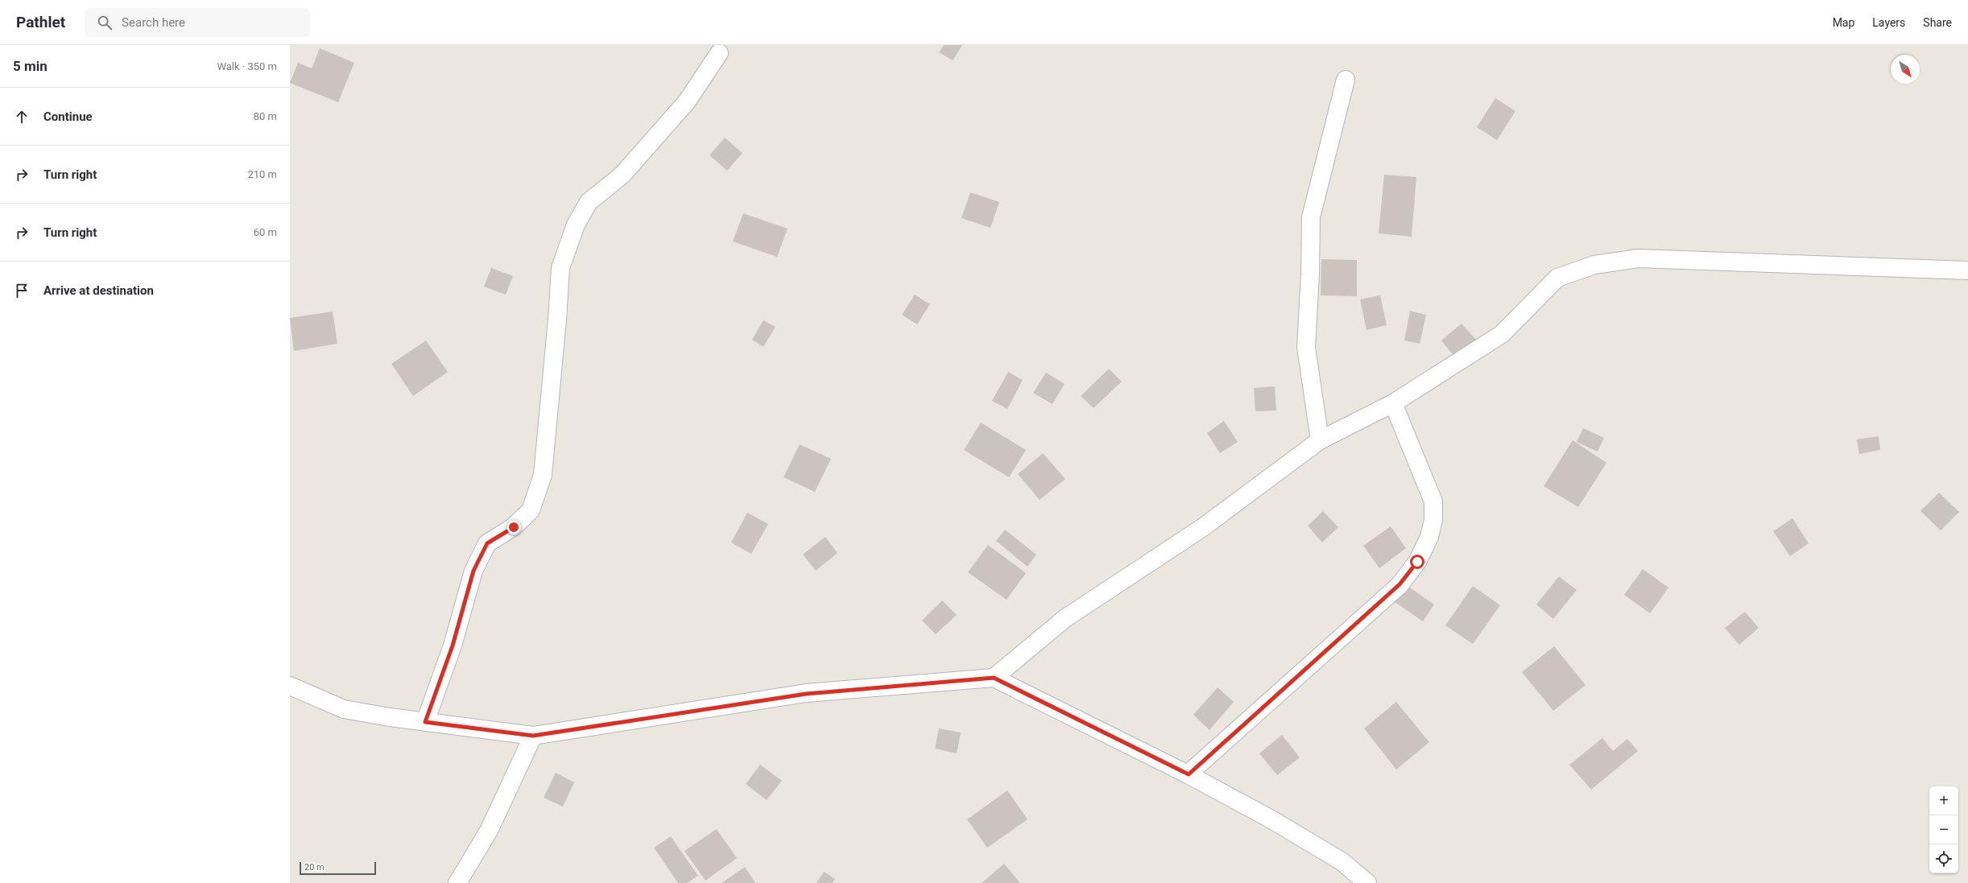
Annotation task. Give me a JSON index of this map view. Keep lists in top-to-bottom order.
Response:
{
  "scale_bar": "20 m",
  "north": "bottom right",
  "page": {
    "header": "Pathlet",
    "search": "Search here",
    "nav": ["Map", "Layers", "Share"],
    "heading": ["5 min", "Walk · 350 m"],
    "list": [
      ["Continue", "80 m"],
      ["Turn right", "210 m"],
      ["Turn right", "60 m"],
      "Arrive at destination"
    ],
    "map_buttons": ["+", "−"],
    "scale": "20 m"
  }
}
